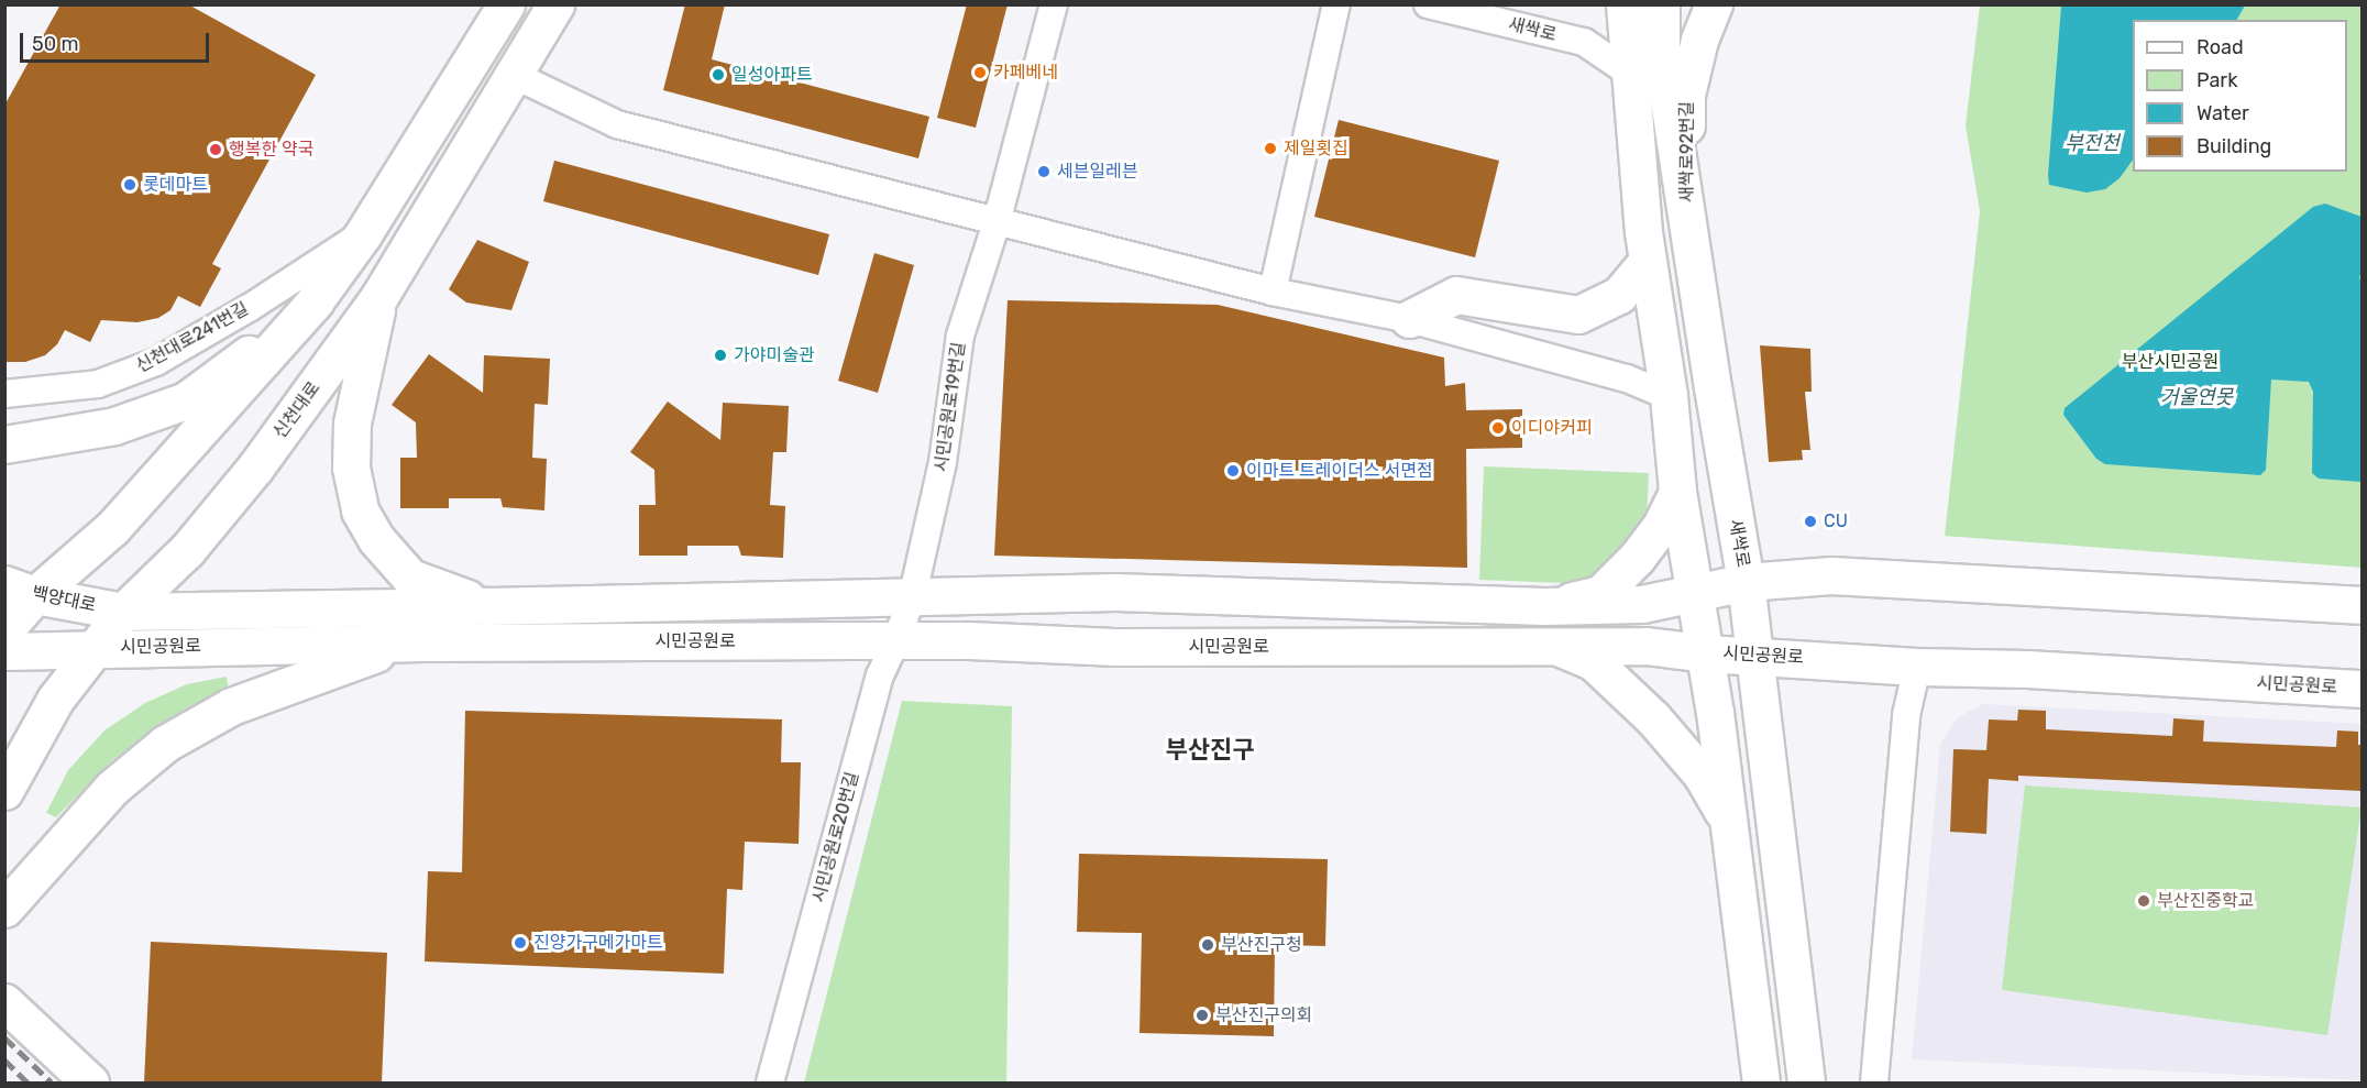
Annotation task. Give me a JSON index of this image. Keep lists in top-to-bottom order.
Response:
{
  "streets": {
    "main road": [
      "새싹로",
      "새싹로92번길",
      "신천대로",
      "백양대로",
      "시민공원로"
    ],
    "street": ["신천대로241번길", "시민공원로19번길", "시민공원로20번길"]
  },
  "crossings": [
    ["새싹로", "새싹로92번길"],
    ["새싹로", "시민공원로"],
    ["시민공원로19번길", "시민공원로"],
    ["시민공원로19번길", "시민공원로20번길"],
    ["신천대로", "백양대로"],
    ["신천대로", "시민공원로"],
    ["백양대로", "시민공원로"],
    ["시민공원로", "시민공원로20번길"]
  ],
  "districts": ["부산진구"],
  "water": ["부전천", "거울연못"],
  "parks": ["부산시민공원"],
  "places": [
    "카페베네",
    "일성아파트",
    "제일횟집",
    "행복한 약국",
    "세븐일레븐",
    "롯데마트",
    "가야미술관",
    "이디야커피",
    "이마트 트레이더스 서면점",
    "CU",
    "부산진중학교",
    "진양가구메가마트",
    "부산진구청",
    "부산진구의회"
  ],
  "legend": [
    "Road",
    "Park",
    "Water",
    "Building"
  ],
  "scale_bar": "50 m"
}
